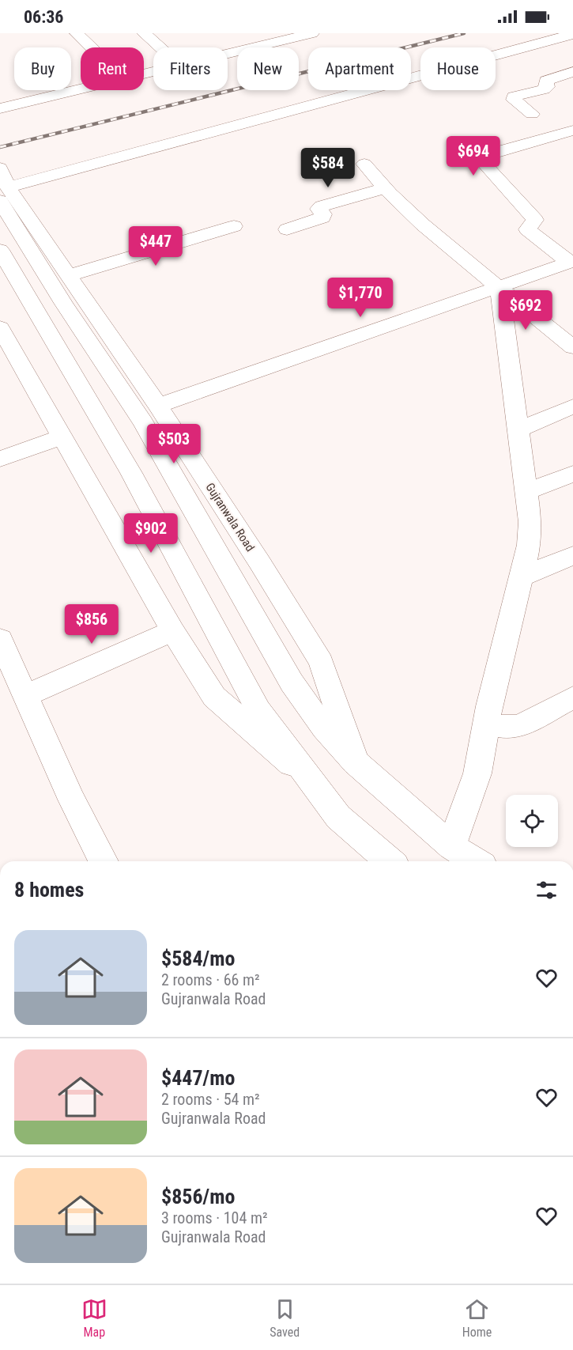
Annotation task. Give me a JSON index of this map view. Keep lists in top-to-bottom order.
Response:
{
  "streets": {
    "main road": ["Gujranwala Road"]
  },
  "page": {
    "status": "06:36",
    "chip": [
      "Buy",
      "Rent",
      "Filters",
      "New",
      "Apartment",
      "House"
    ],
    "price": [
      "$694",
      "$584",
      "$447",
      "$1,770",
      "$692",
      "$503",
      "$902",
      "$856"
    ],
    "heading": "8 homes",
    "list": [
      {
        "name": "$584/mo",
        "note": "2 rooms · 66 m² · Gujranwala Road"
      },
      {
        "name": "$447/mo",
        "note": "2 rooms · 54 m² · Gujranwala Road"
      },
      {
        "name": "$856/mo",
        "note": "3 rooms · 104 m² · Gujranwala Road"
      }
    ],
    "tabs": ["Map", "Saved", "Home"]
  }
}
